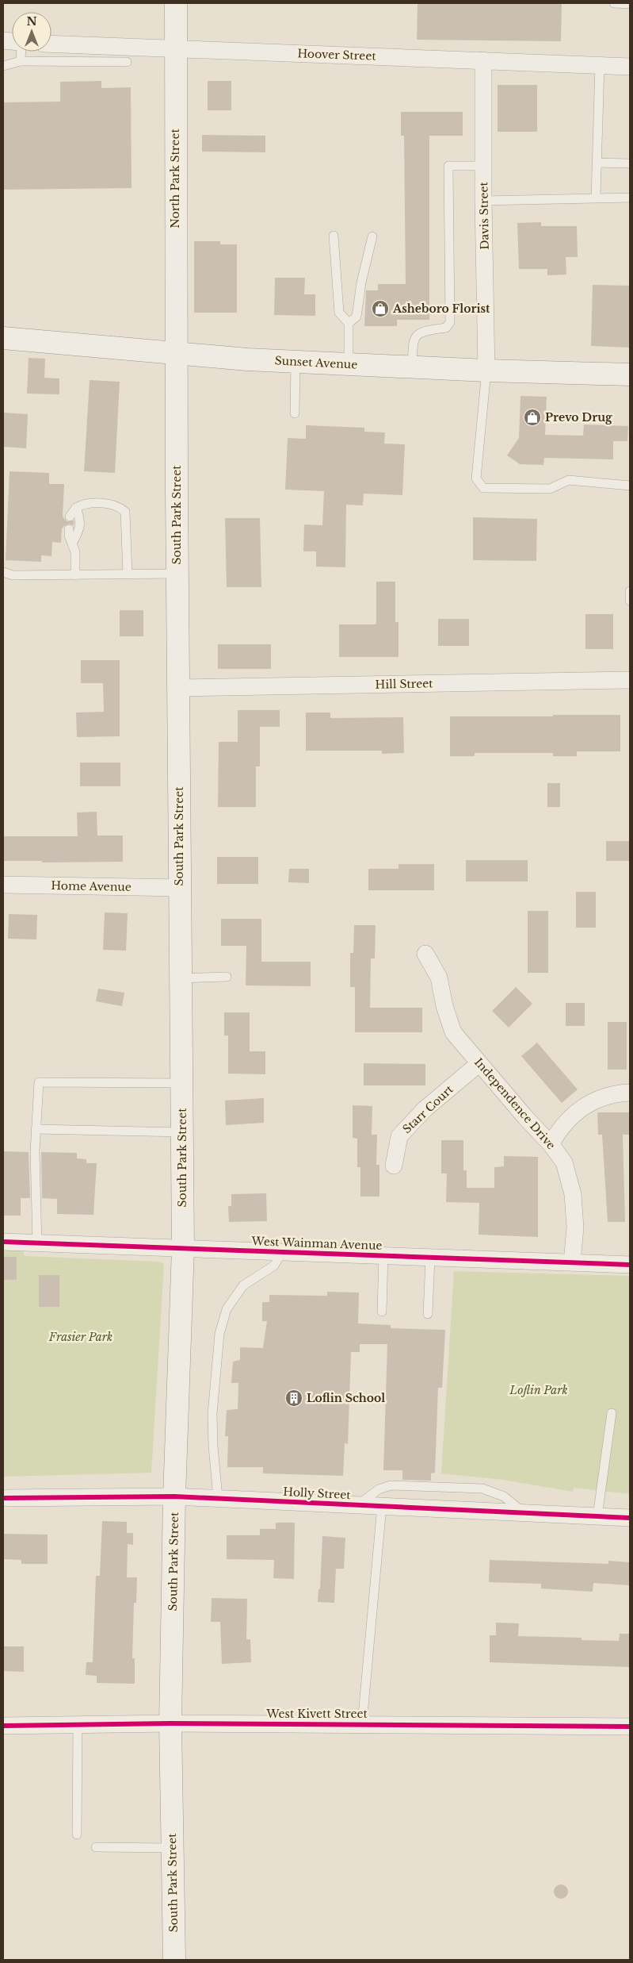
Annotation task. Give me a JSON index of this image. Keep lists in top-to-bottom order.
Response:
{
  "streets": {
    "main road": ["North Park Street", "Sunset Avenue", "South Park Street"],
    "street": [
      "Hoover Street",
      "Davis Street",
      "Hill Street",
      "Home Avenue",
      "Independence Drive",
      "Starr Court",
      "West Wainman Avenue",
      "Holly Street",
      "West Kivett Street"
    ]
  },
  "crossings": [
    ["Hoover Street", "North Park Street"],
    ["Hoover Street", "Davis Street"],
    ["North Park Street", "Sunset Avenue"],
    ["North Park Street", "South Park Street"],
    ["Davis Street", "Sunset Avenue"],
    ["Sunset Avenue", "South Park Street"],
    ["South Park Street", "Hill Street"],
    ["South Park Street", "Home Avenue"],
    ["South Park Street", "West Wainman Avenue"],
    ["South Park Street", "Holly Street"],
    ["South Park Street", "West Kivett Street"],
    ["Independence Drive", "Starr Court"],
    ["Independence Drive", "West Wainman Avenue"]
  ],
  "parks": ["Frasier Park", "Loflin Park"],
  "places": {
    "shop": ["Asheboro Florist", "Prevo Drug"],
    "building": ["Loflin School"]
  },
  "north": "top"
}
